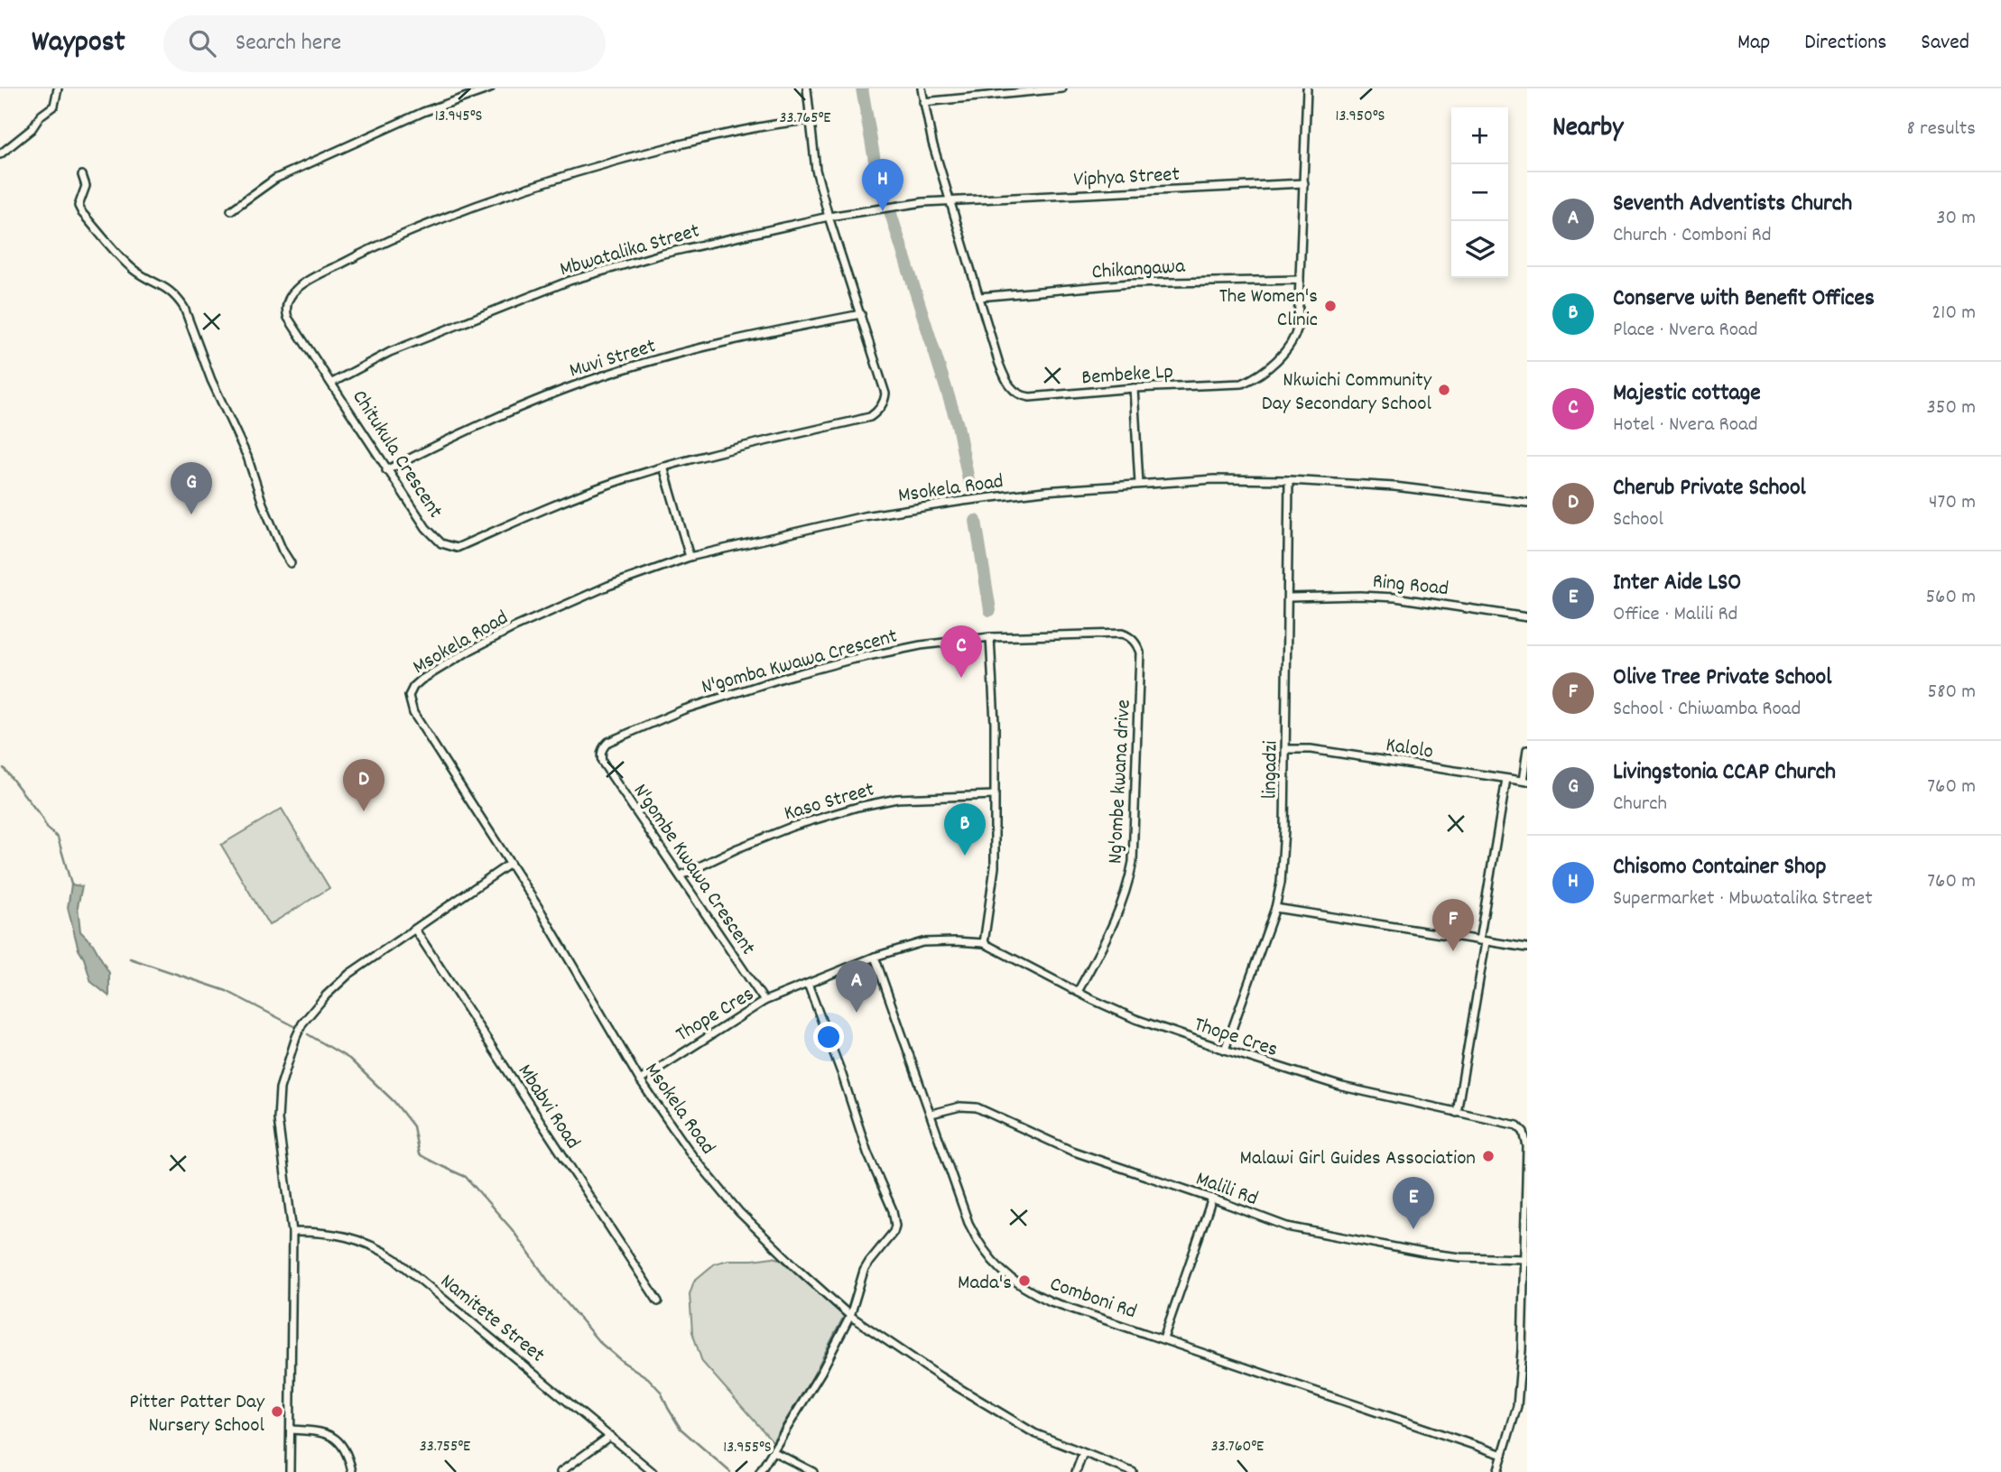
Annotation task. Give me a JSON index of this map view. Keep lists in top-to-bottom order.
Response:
{
  "streets": {
    "street": [
      "Viphya Street",
      "Mbwatalika Street",
      "Chikangawa",
      "Muvi Street",
      "Bembeke Lp",
      "Chitukula Crescent",
      "Msokela Road",
      "Ring Road",
      "N'gomba Kwawa Crescent",
      "Kalolo",
      "lingadzi",
      "Ng'ombe kwana drive",
      "Kaso Street",
      "N'gombe Kwawa Crescent",
      "Thope Cres",
      "Mbabvi Road",
      "Malili Rd",
      "Comboni Rd",
      "Namitete Street"
    ]
  },
  "crossings": [
    ["Viphya Street", "Mbwatalika Street"],
    ["Viphya Street", "Bembeke Lp"],
    ["Mbwatalika Street", "Bembeke Lp"],
    ["Mbwatalika Street", "Chitukula Crescent"],
    ["Chikangawa", "Bembeke Lp"],
    ["Muvi Street", "Chitukula Crescent"],
    ["Msokela Road", "lingadzi"],
    ["Msokela Road", "Thope Cres"],
    ["Ring Road", "lingadzi"],
    ["N'gomba Kwawa Crescent", "Ng'ombe kwana drive"],
    ["N'gomba Kwawa Crescent", "N'gombe Kwawa Crescent"],
    ["Kalolo", "lingadzi"],
    ["lingadzi", "Thope Cres"],
    ["Ng'ombe kwana drive", "Thope Cres"],
    ["Kaso Street", "N'gombe Kwawa Crescent"],
    ["N'gombe Kwawa Crescent", "Thope Cres"],
    ["Thope Cres", "Malili Rd"],
    ["Thope Cres", "Comboni Rd"],
    ["Malili Rd", "Comboni Rd"]
  ],
  "places": [
    "The Women's Clinic",
    "Nkwichi Community Day Secondary School",
    "Malawi Girl Guides Association",
    "Mada's",
    "Pitter Patter Day Nursery School"
  ],
  "page": {
    "header": "Waypost",
    "search": "Search here",
    "nav": ["Map", "Directions", "Saved"],
    "heading": ["Nearby", "8 results"],
    "map_buttons": ["+", "−"],
    "pins": [
      "H",
      "G",
      "C",
      "D",
      "B",
      "F",
      "A",
      "E"
    ],
    "list": [
      {
        "mark": "A",
        "name": "Seventh Adventists Church",
        "note": "Church · Comboni Rd",
        "value": "30 m"
      },
      {
        "mark": "B",
        "name": "Conserve with Benefit Offices",
        "note": "Place · Nvera Road",
        "value": "210 m"
      },
      {
        "mark": "C",
        "name": "Majestic cottage",
        "note": "Hotel · Nvera Road",
        "value": "350 m"
      },
      {
        "mark": "D",
        "name": "Cherub Private School",
        "note": "School",
        "value": "470 m"
      },
      {
        "mark": "E",
        "name": "Inter Aide LSO",
        "note": "Office · Malili Rd",
        "value": "560 m"
      },
      {
        "mark": "F",
        "name": "Olive Tree Private School",
        "note": "School · Chiwamba Road",
        "value": "580 m"
      },
      {
        "mark": "G",
        "name": "Livingstonia CCAP Church",
        "note": "Church",
        "value": "760 m"
      },
      {
        "mark": "H",
        "name": "Chisomo Container Shop",
        "note": "Supermarket · Mbwatalika Street",
        "value": "760 m"
      }
    ]
  },
  "coordinates": [
    "13.945°S",
    "13.950°S",
    "33.765°E",
    "33.755°E",
    "33.760°E",
    "13.955°S"
  ]
}
